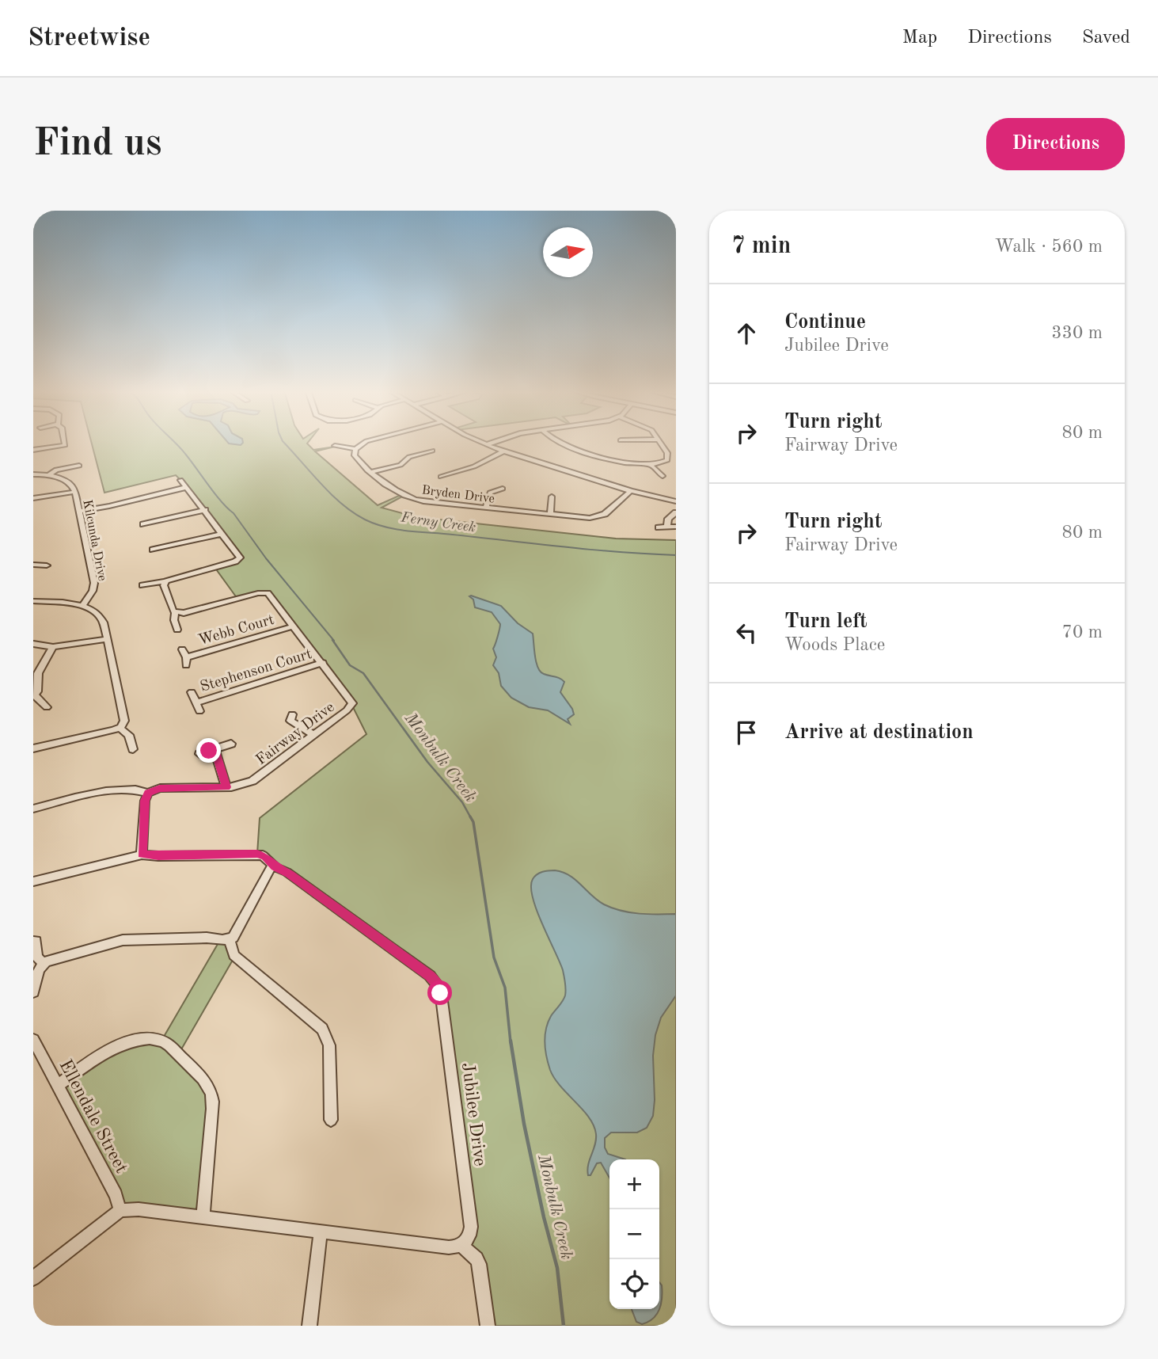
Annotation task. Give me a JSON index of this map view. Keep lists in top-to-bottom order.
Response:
{
  "streets": {
    "street": [
      "Bryden Drive",
      "Kilcunda Drive",
      "Webb Court",
      "Stephenson Court",
      "Fairway Drive",
      "Jubilee Drive",
      "Ellendale Street"
    ]
  },
  "crossings": [
    ["Webb Court", "Fairway Drive"],
    ["Stephenson Court", "Fairway Drive"]
  ],
  "water": ["Ferny Creek", "Monbulk Creek"],
  "north": "right",
  "page": {
    "header": "Streetwise",
    "nav": ["Map", "Directions", "Saved"],
    "buttons": "Directions",
    "title": "Find us",
    "heading": ["7 min", "Walk · 560 m"],
    "list": [
      ["Continue", "Jubilee Drive", "330 m"],
      ["Turn right", "Fairway Drive", "80 m"],
      ["Turn right", "Fairway Drive", "80 m"],
      ["Turn left", "Woods Place", "70 m"],
      "Arrive at destination"
    ],
    "map_buttons": ["+", "−"]
  }
}
